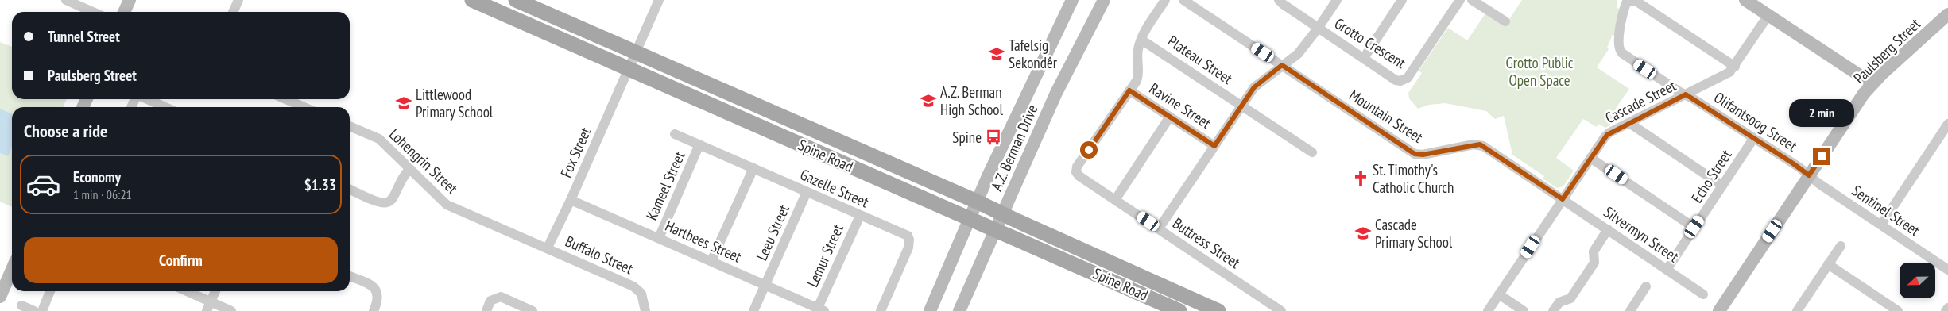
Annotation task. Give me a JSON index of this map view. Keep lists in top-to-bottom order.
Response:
{
  "streets": {
    "main road": ["Spine Road"],
    "street": [
      "Grotto Crescent",
      "Paulsberg Street",
      "Plateau Street",
      "Cascade Street",
      "Ravine Street",
      "Mountain Street",
      "Olifantsoog Street",
      "A.Z. Berman Drive",
      "Fox Street",
      "Lohengrin Street",
      "Echo Street",
      "Kameel Street",
      "Gazelle Street",
      "Sentinel Street",
      "Leeu Street",
      "Silvermyn Street",
      "Hartbees Street",
      "Buttress Street",
      "Buffalo Street",
      "Lemur Street"
    ]
  },
  "crossings": [
    ["Paulsberg Street", "Olifantsoog Street"],
    ["Paulsberg Street", "Sentinel Street"],
    ["Cascade Street", "Mountain Street"],
    ["Cascade Street", "Olifantsoog Street"],
    ["Cascade Street", "Silvermyn Street"],
    ["Ravine Street", "Buttress Street"],
    ["Mountain Street", "Silvermyn Street"],
    ["Olifantsoog Street", "Echo Street"],
    ["Olifantsoog Street", "Sentinel Street"],
    ["A.Z. Berman Drive", "Spine Road"],
    ["Fox Street", "Spine Road"],
    ["Fox Street", "Lohengrin Street"],
    ["Fox Street", "Hartbees Street"],
    ["Fox Street", "Buffalo Street"],
    ["Lohengrin Street", "Buffalo Street"],
    ["Echo Street", "Silvermyn Street"],
    ["Kameel Street", "Gazelle Street"],
    ["Kameel Street", "Hartbees Street"],
    ["Gazelle Street", "Leeu Street"],
    ["Gazelle Street", "Lemur Street"],
    ["Leeu Street", "Hartbees Street"],
    ["Hartbees Street", "Lemur Street"]
  ],
  "parks": ["Grotto Public Open Space"],
  "places": {
    "school or university": [
      "Tafelsig Sekondêr",
      "A.Z. Berman High School",
      "Littlewood Primary School",
      "Cascade Primary School"
    ],
    "bus stop": ["Spine"],
    "church": ["St. Timothy's Catholic Church"]
  },
  "north": "left",
  "page": {
    "banner": ["Tunnel Street", "Paulsberg Street"],
    "bubble": "2 min",
    "heading": "Choose a ride",
    "list": [
      {
        "name": "Economy",
        "note": "1 min · 06:21",
        "value": "$1.33"
      }
    ],
    "buttons": "Confirm"
  }
}
